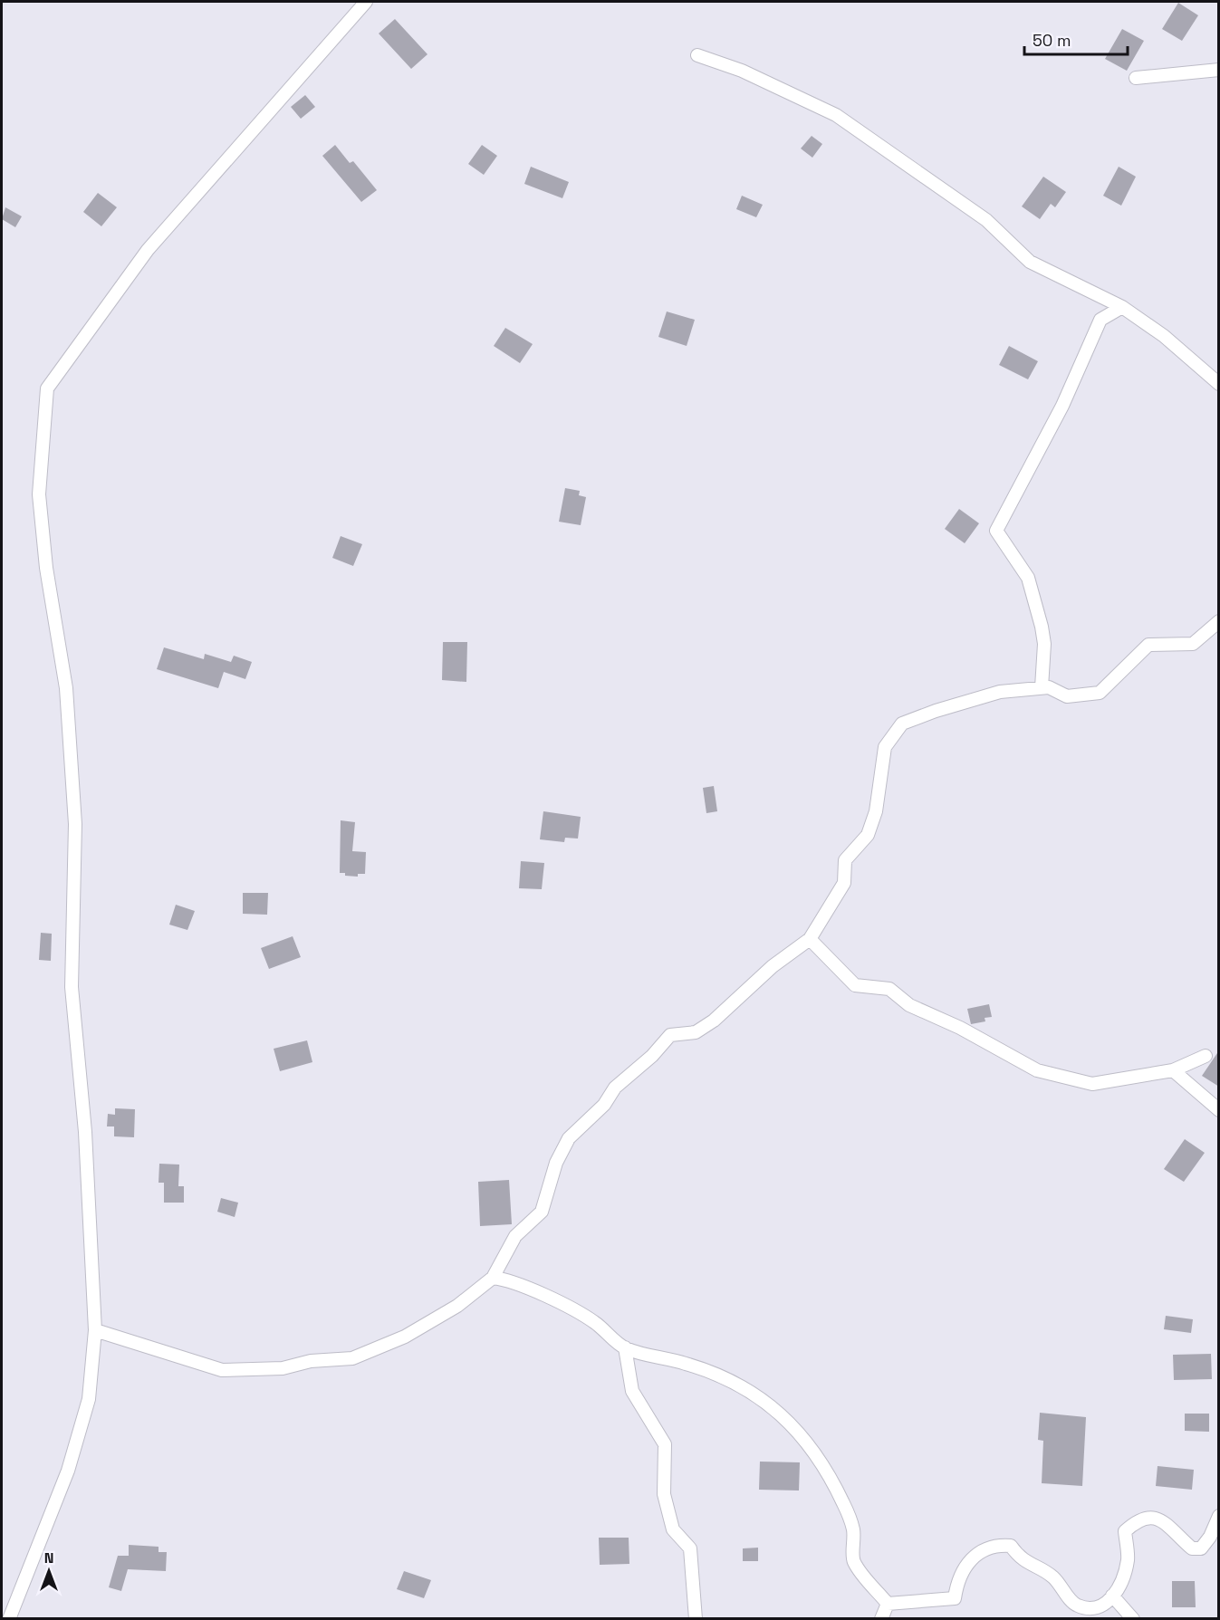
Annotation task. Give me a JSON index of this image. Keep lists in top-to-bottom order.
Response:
{
  "scale_bar": "50 m",
  "north": "top"
}
